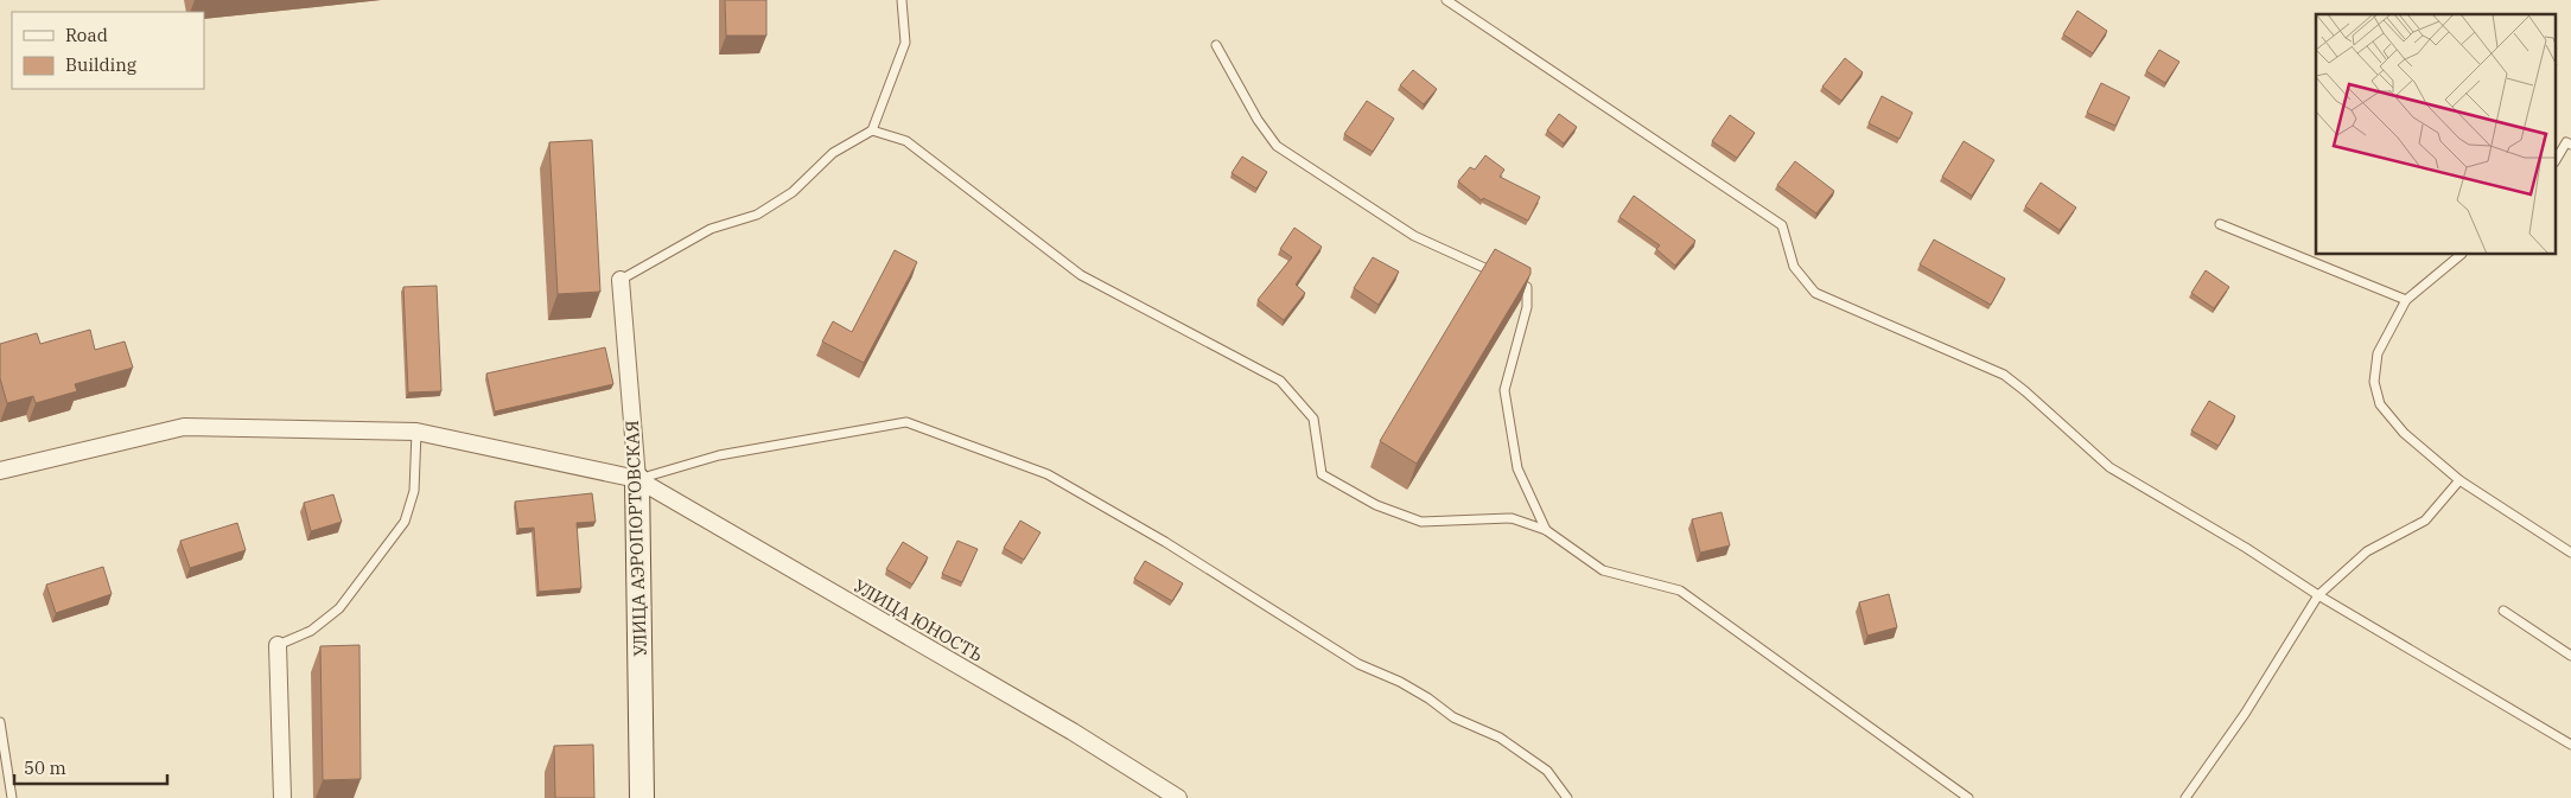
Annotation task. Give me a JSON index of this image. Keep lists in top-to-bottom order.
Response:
{
  "streets": {
    "street": ["УЛИЦА АЭРОПОРТОВСКАЯ", "УЛИЦА ЮНОСТЬ"]
  },
  "crossings": [
    ["УЛИЦА АЭРОПОРТОВСКАЯ", "УЛИЦА ЮНОСТЬ"]
  ],
  "legend": ["Road", "Building"],
  "scale_bar": "50 m"
}
